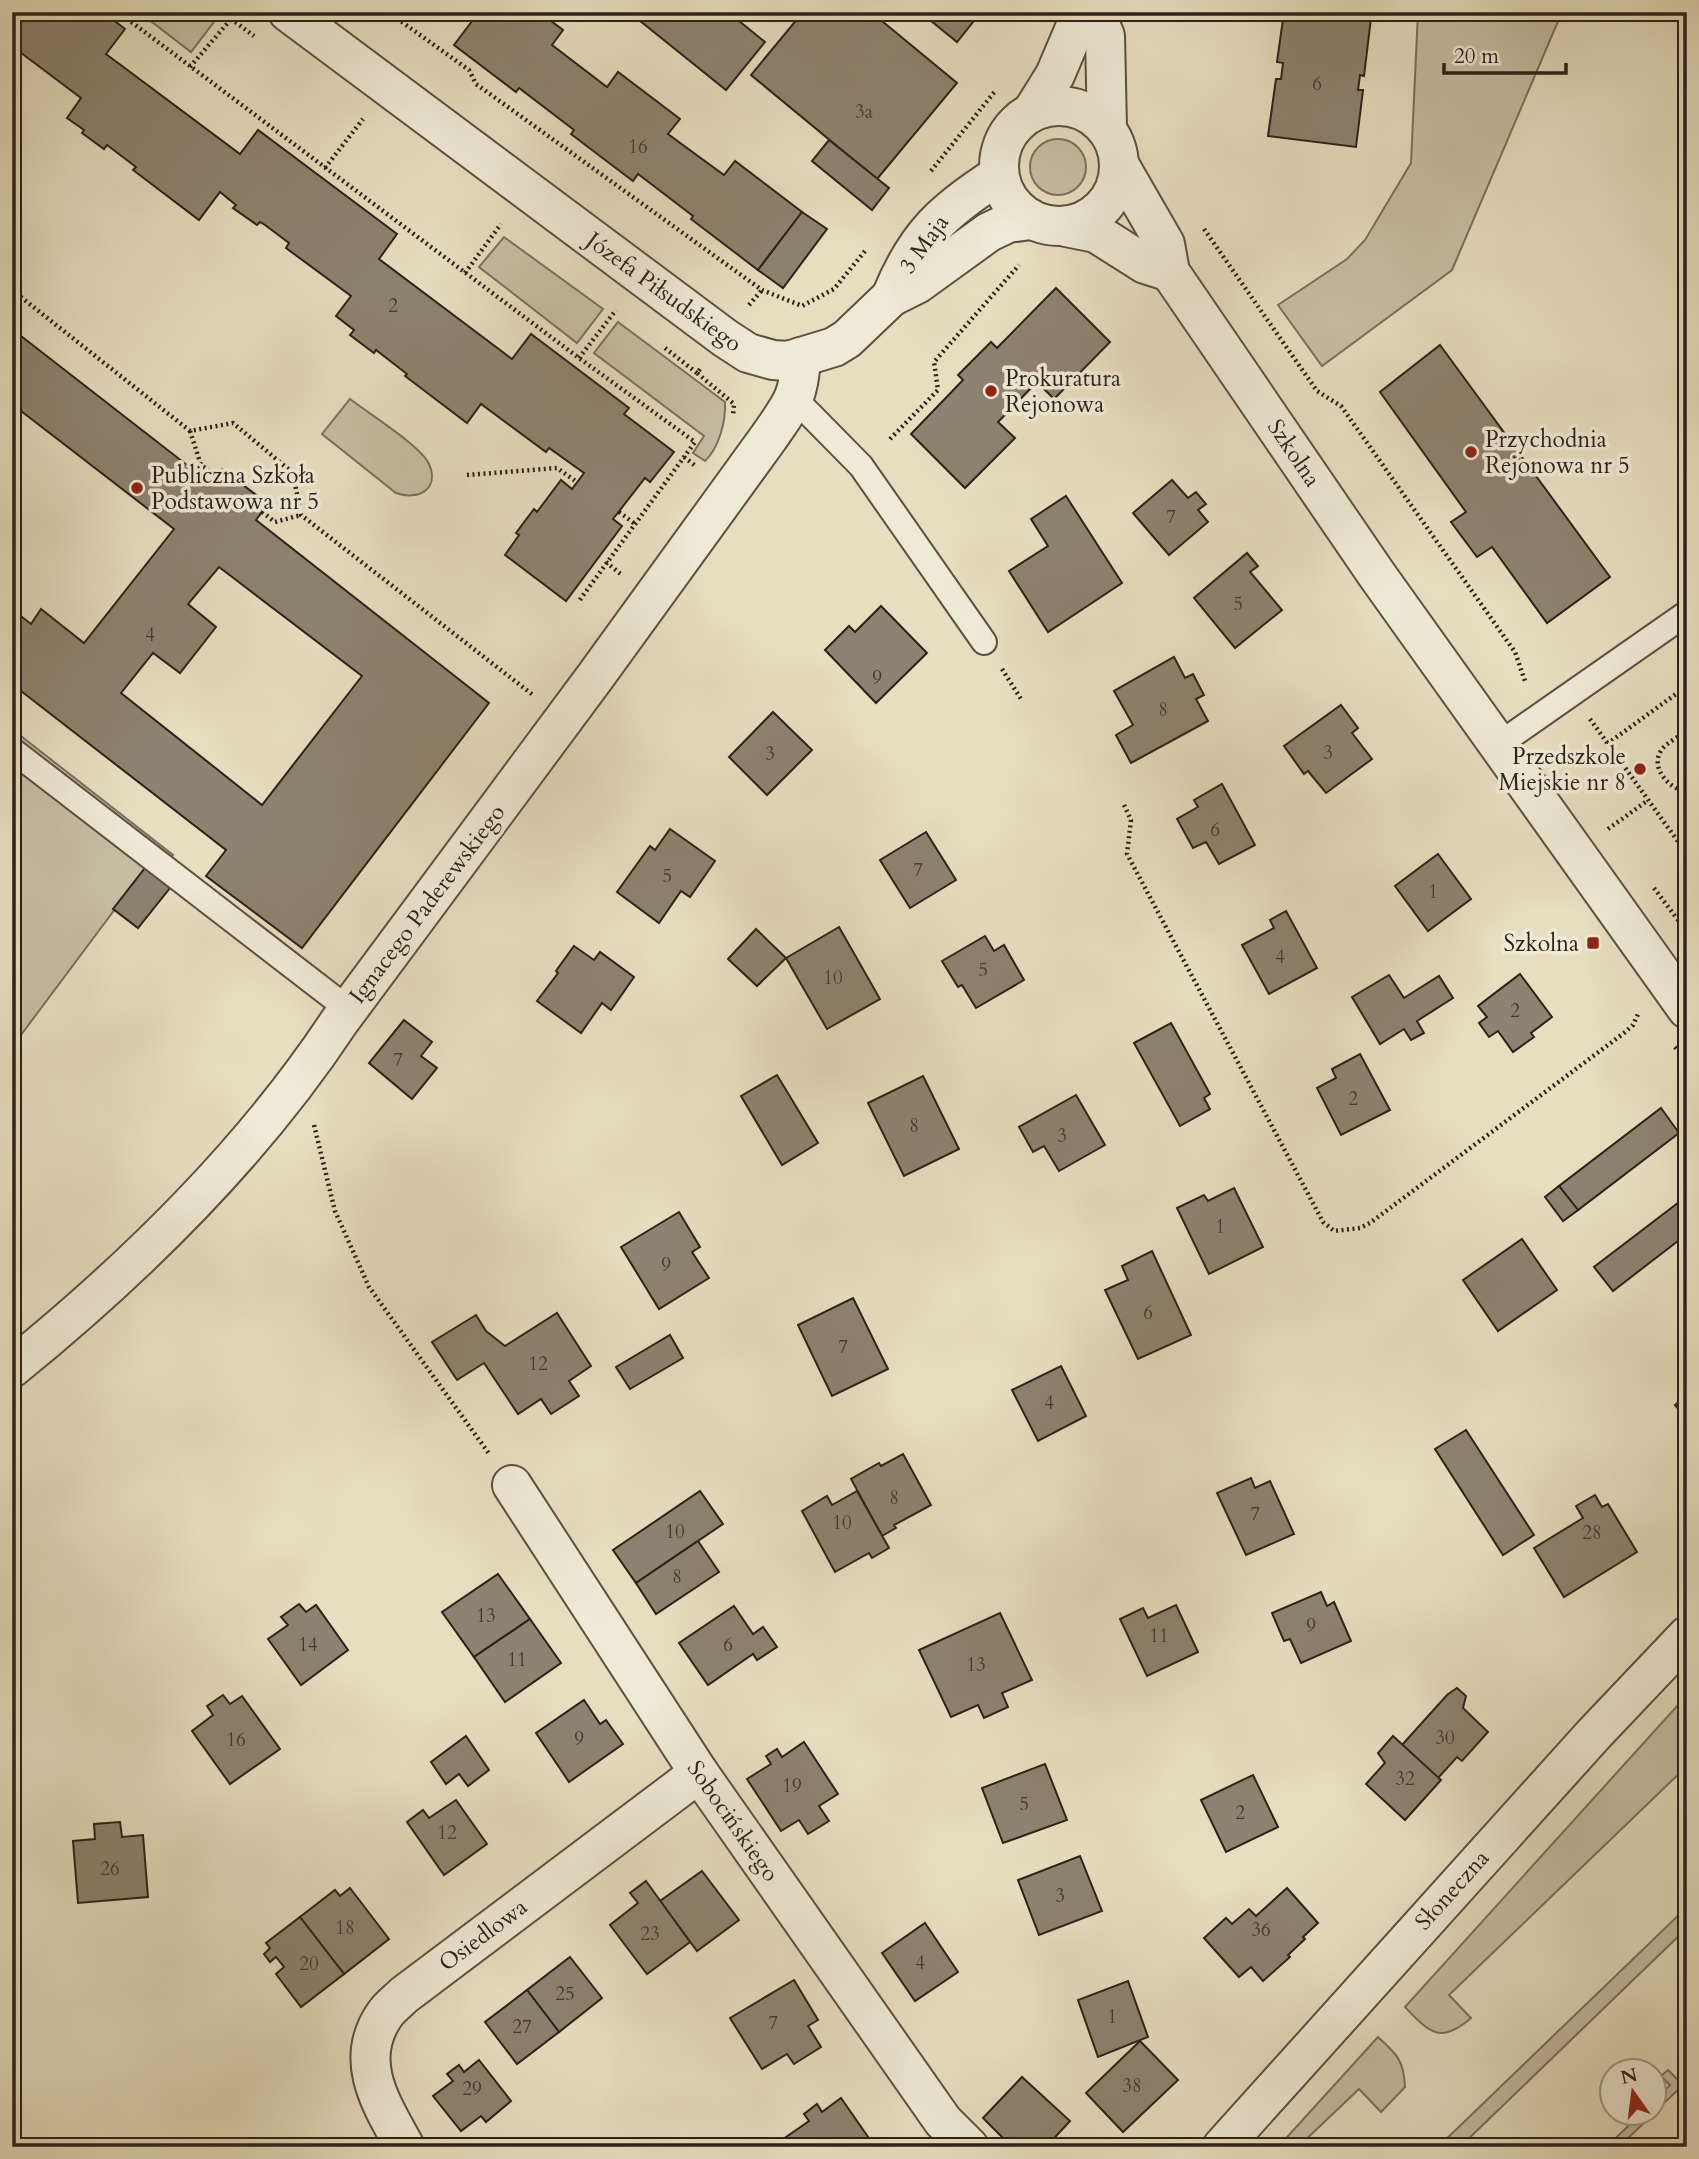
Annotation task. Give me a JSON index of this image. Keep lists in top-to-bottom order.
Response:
{
  "streets": {
    "street": [
      "3 Maja",
      "Józefa Piłsudskiego",
      "Szkolna",
      "Ignacego Paderewskiego",
      "Sobocińskiego",
      "Słoneczna",
      "Osiedlowa"
    ]
  },
  "crossings": [
    ["3 Maja", "Józefa Piłsudskiego"],
    ["3 Maja", "Szkolna"],
    ["Sobocińskiego", "Osiedlowa"]
  ],
  "places": {
    "other": [
      "Prokuratura Rejonowa",
      "Przychodnia Rejonowa nr 5",
      "Publiczna Szkoła Podstawowa nr 5",
      "Przedszkole Miejskie nr 8"
    ],
    "transit": ["Szkolna"]
  },
  "house_numbers": [
    "6",
    "3a",
    "16",
    "2",
    "7",
    "5",
    "4",
    "9",
    "8",
    "3",
    "3",
    "6",
    "7",
    "5",
    "1",
    "4",
    "5",
    "10",
    "2",
    "7",
    "2",
    "8",
    "3",
    "1",
    "9",
    "6",
    "7",
    "12",
    "4",
    "8",
    "7",
    "10",
    "10",
    "28",
    "8",
    "13",
    "9",
    "11",
    "14",
    "6",
    "11",
    "13",
    "30",
    "9",
    "16",
    "32",
    "19",
    "5",
    "2",
    "12",
    "26",
    "3",
    "18",
    "36",
    "23",
    "4",
    "20",
    "25",
    "1",
    "7",
    "27",
    "38",
    "29"
  ],
  "scale_bar": "20 m",
  "north": "top"
}
